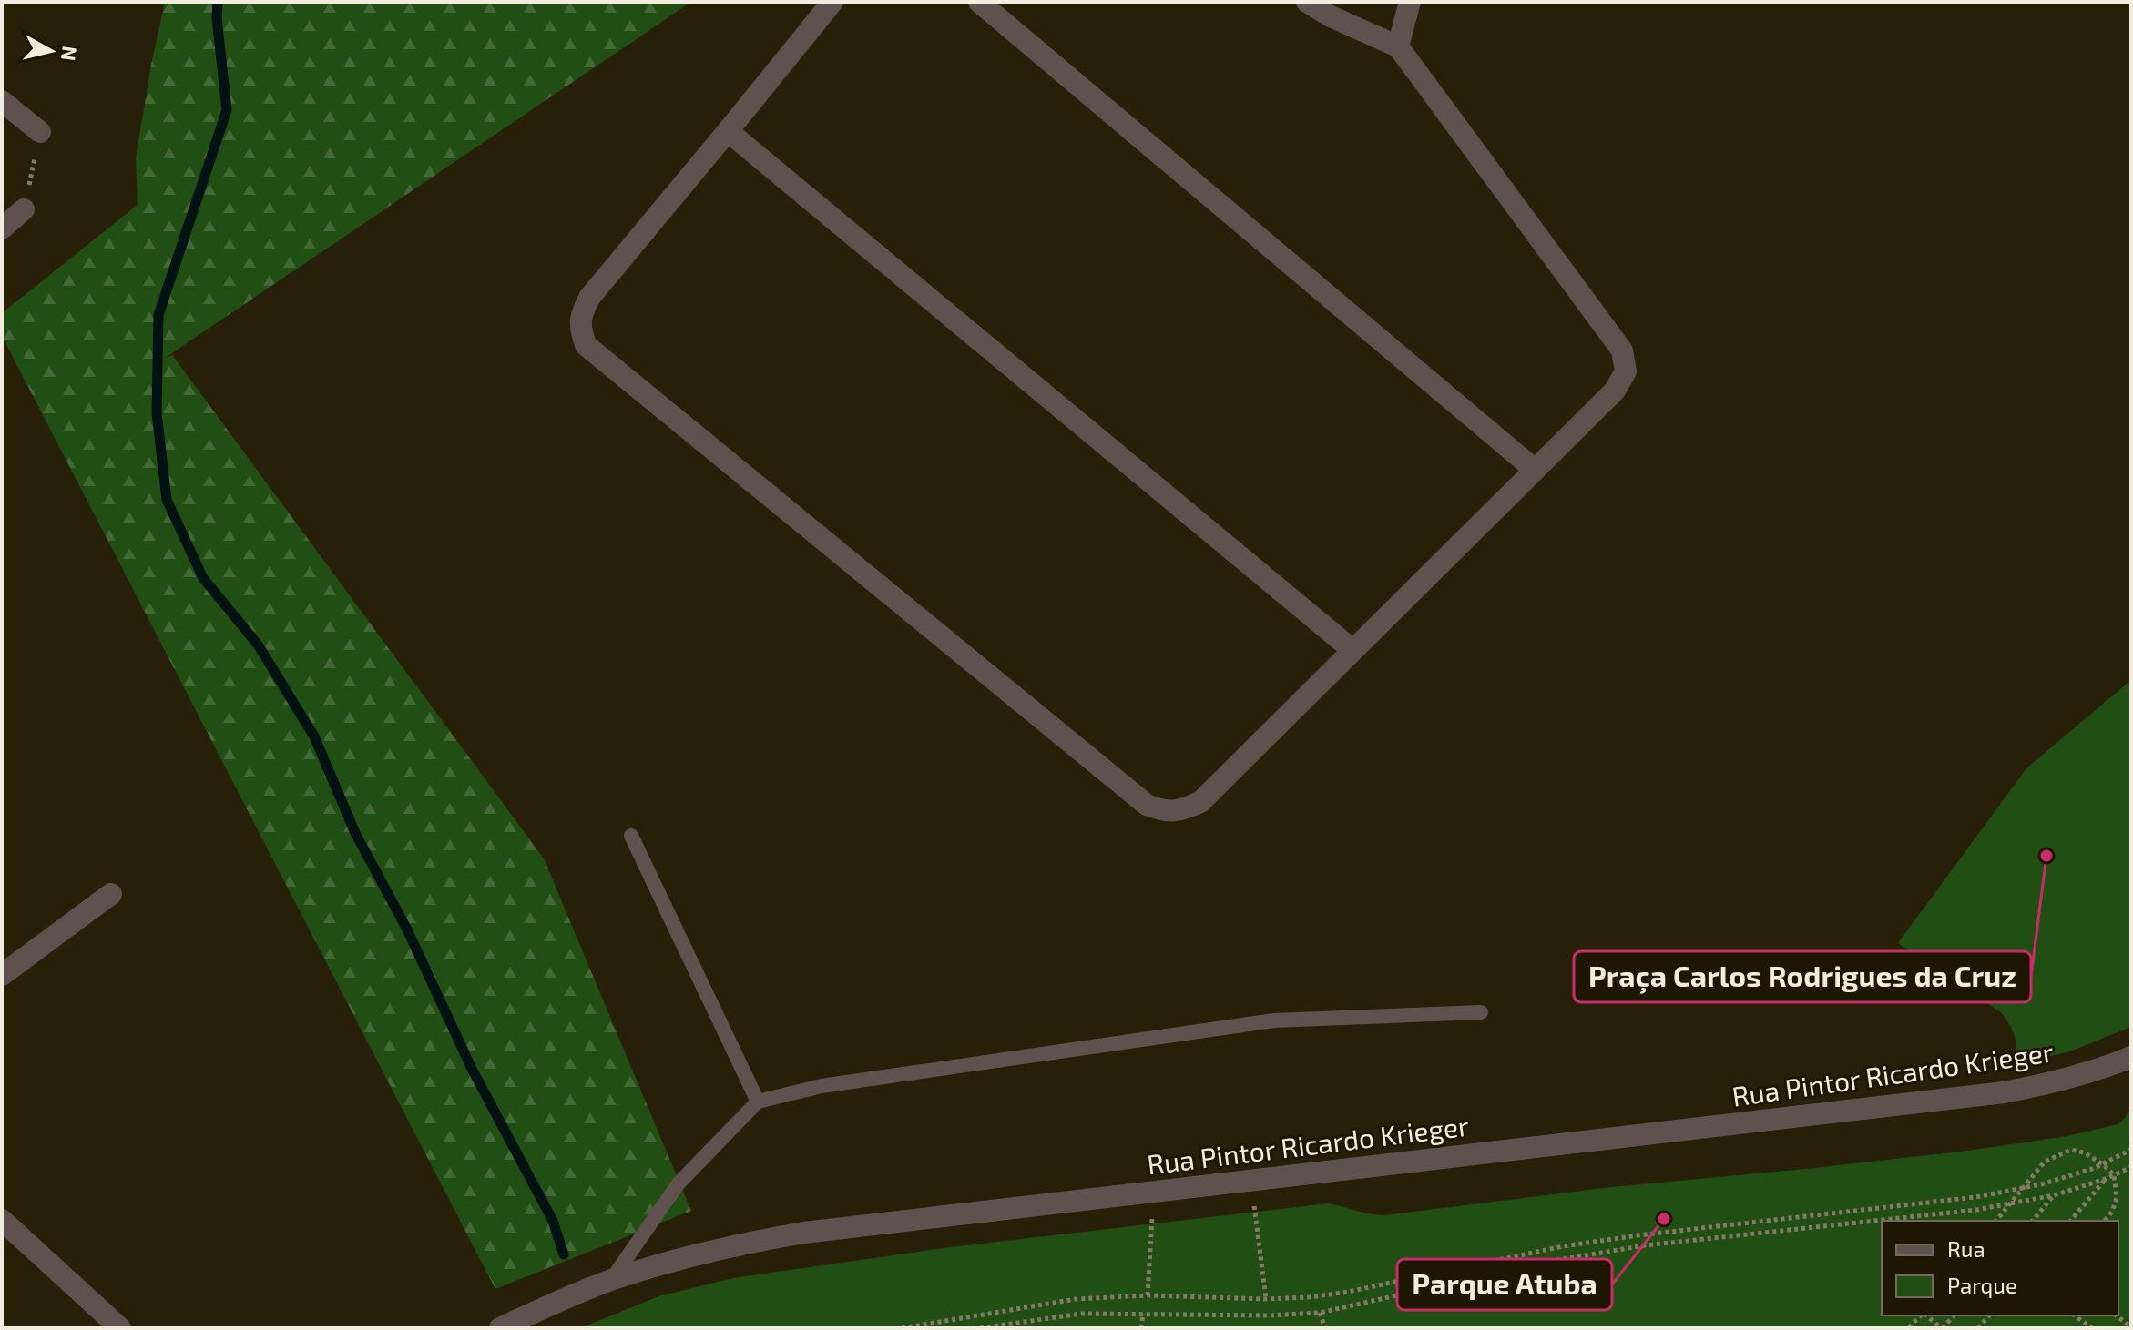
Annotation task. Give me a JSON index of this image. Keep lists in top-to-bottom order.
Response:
{
  "streets": {
    "street": ["Rua Pintor Ricardo Krieger"]
  },
  "places": ["Praça Carlos Rodrigues da Cruz", "Parque Atuba"],
  "legend": ["Rua", "Parque"],
  "north": "right"
}
